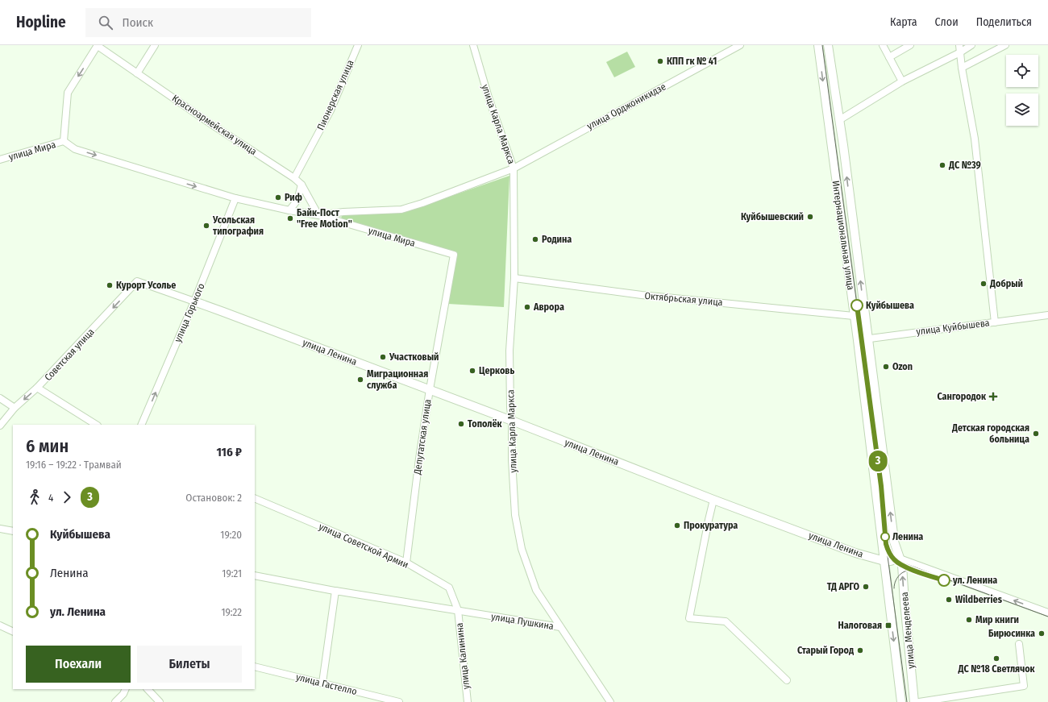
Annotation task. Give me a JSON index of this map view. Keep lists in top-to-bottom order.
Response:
{
  "streets": {
    "main road": ["Интернациональная улица", "улица Ленина", "улица Менделеева"],
    "street": [
      "Пионерская улица",
      "улица Орджоникидзе",
      "улица Карла Маркса",
      "Красноармейская улица",
      "улица Мира",
      "Октябрьская улица",
      "улица Горького",
      "улица Куйбышева",
      "Советская улица",
      "Депутатская улица",
      "улица Советской Армии",
      "улица Пушкина",
      "улица Калинина",
      "улица Гастелло"
    ]
  },
  "crossings": [
    ["Пионерская улица", "Красноармейская улица"],
    ["улица Орджоникидзе", "улица Карла Маркса"],
    ["улица Орджоникидзе", "Красноармейская улица"],
    ["улица Орджоникидзе", "улица Мира"],
    ["улица Карла Маркса", "Октябрьская улица"],
    ["улица Карла Маркса", "улица Ленина"],
    ["улица Карла Маркса", "улица Пушкина"],
    ["Красноармейская улица", "улица Мира"],
    ["улица Мира", "улица Горького"],
    ["улица Мира", "Депутатская улица"],
    ["Интернациональная улица", "Октябрьская улица"],
    ["Интернациональная улица", "улица Куйбышева"],
    ["Интернациональная улица", "улица Ленина"],
    ["Интернациональная улица", "улица Менделеева"],
    ["улица Горького", "улица Ленина"],
    ["улица Ленина", "Советская улица"],
    ["улица Ленина", "Депутатская улица"],
    ["улица Ленина", "улица Менделеева"],
    ["Депутатская улица", "улица Советской Армии"],
    ["улица Советской Армии", "улица Пушкина"],
    ["улица Советской Армии", "улица Калинина"],
    ["улица Пушкина", "улица Калинина"]
  ],
  "one_way": ["улица Мира", "улица Горького", "Советская улица"],
  "places": {
    "other": [
      "КПП гк № 41",
      "ДС №39",
      "Риф",
      "Куйбышевский",
      "Байк-Пост \"Free Motion\"",
      "Усольская типография",
      "Родина",
      "Добрый",
      "Курорт Усолье",
      "Куйбышева",
      "Аврора",
      "Участковый",
      "Ozon",
      "Церковь",
      "Миграционная служба",
      "Тополёк",
      "Детская городская больница",
      "Прокуратура",
      "Ленина",
      "ул. Ленина",
      "ТД АРГО",
      "Wildberries",
      "Мир книги",
      "Бирюсинка",
      "Старый Город",
      "ДС №18 Светлячок"
    ],
    "health": ["Сангородок"],
    "transit": ["Налоговая"]
  },
  "lines": ["tram line 3"],
  "page": {
    "header": "Hopline",
    "search": "Поиск",
    "nav": ["Карта", "Слои", "Поделиться"],
    "on_map": "3",
    "heading": ["6 мин", "19:16 – 19:22 · Трамвай", "116 ₽"],
    "legs": ["4", "3", "Остановок: 2"],
    "list": [
      {
        "name": "Куйбышева",
        "value": "19:20"
      },
      {
        "name": "Ленина",
        "value": "19:21"
      },
      {
        "name": "ул. Ленина",
        "value": "19:22"
      }
    ],
    "buttons": ["Поехали", "Билеты"]
  }
}
